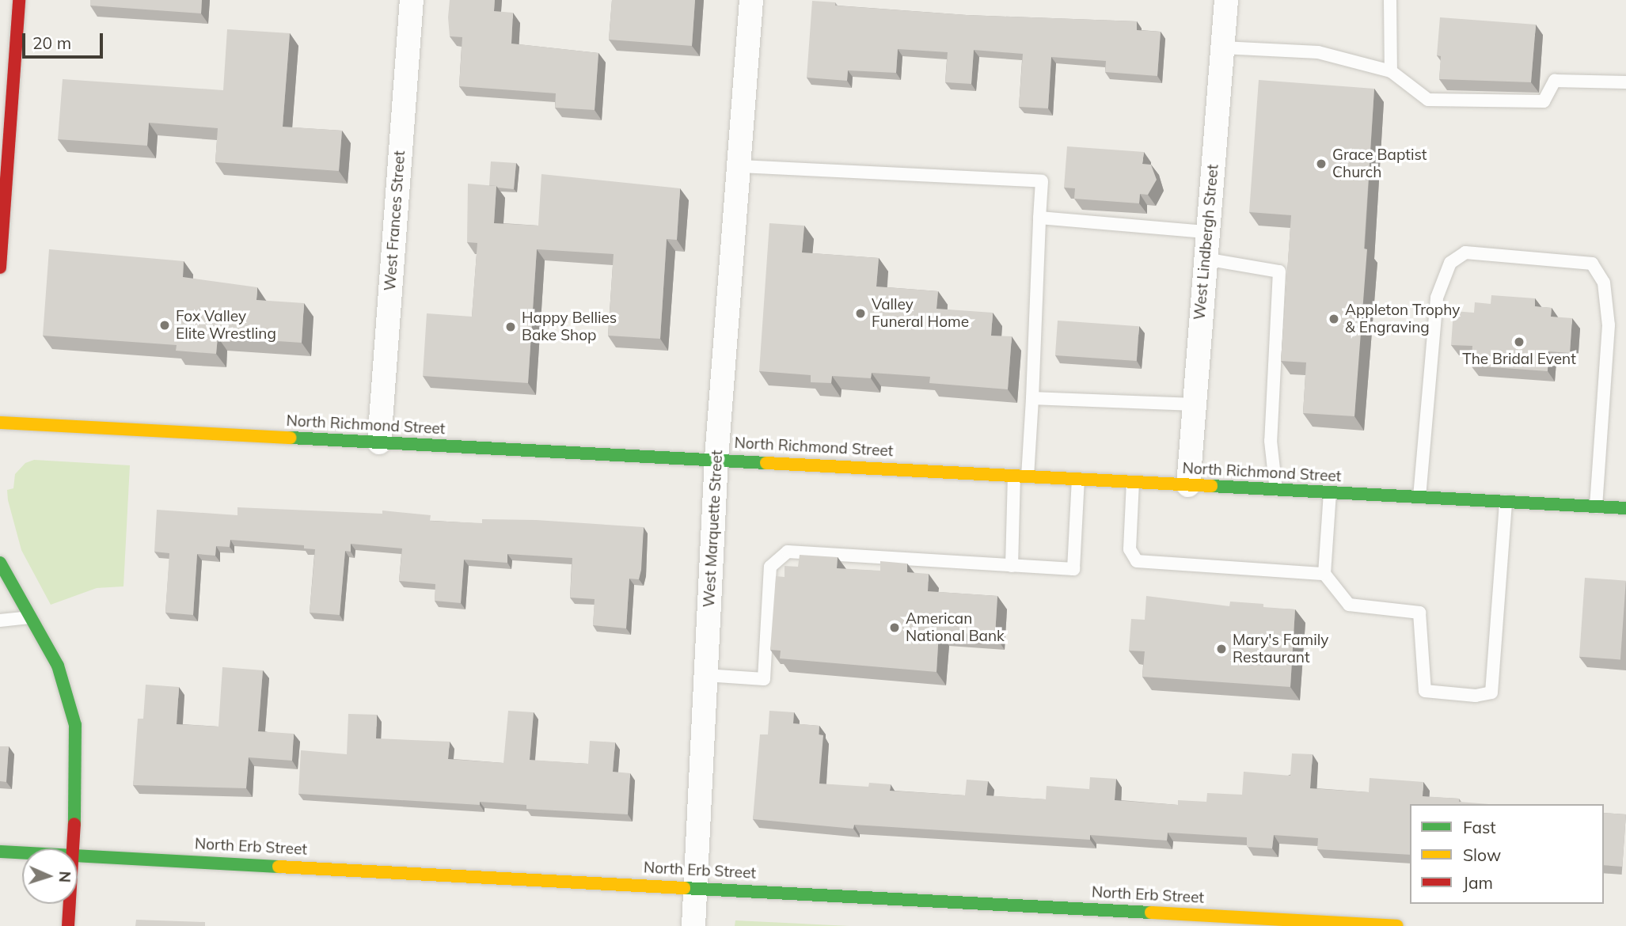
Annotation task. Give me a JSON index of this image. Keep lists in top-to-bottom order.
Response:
{
  "streets": {
    "street": [
      "West Frances Street",
      "West Lindbergh Street",
      "North Richmond Street",
      "West Marquette Street",
      "North Erb Street"
    ]
  },
  "crossings": [
    ["West Frances Street", "North Richmond Street"],
    ["West Lindbergh Street", "North Richmond Street"],
    ["North Richmond Street", "West Marquette Street"],
    ["West Marquette Street", "North Erb Street"]
  ],
  "places": [
    "Grace Baptist Church",
    "Valley Funeral Home",
    "Appleton Trophy & Engraving",
    "Fox Valley Elite Wrestling",
    "Happy Bellies Bake Shop",
    "The Bridal Event",
    "American National Bank",
    "Mary's Family Restaurant"
  ],
  "legend": ["Fast", "Slow", "Jam"],
  "scale_bar": "20 m",
  "north": "right"
}
